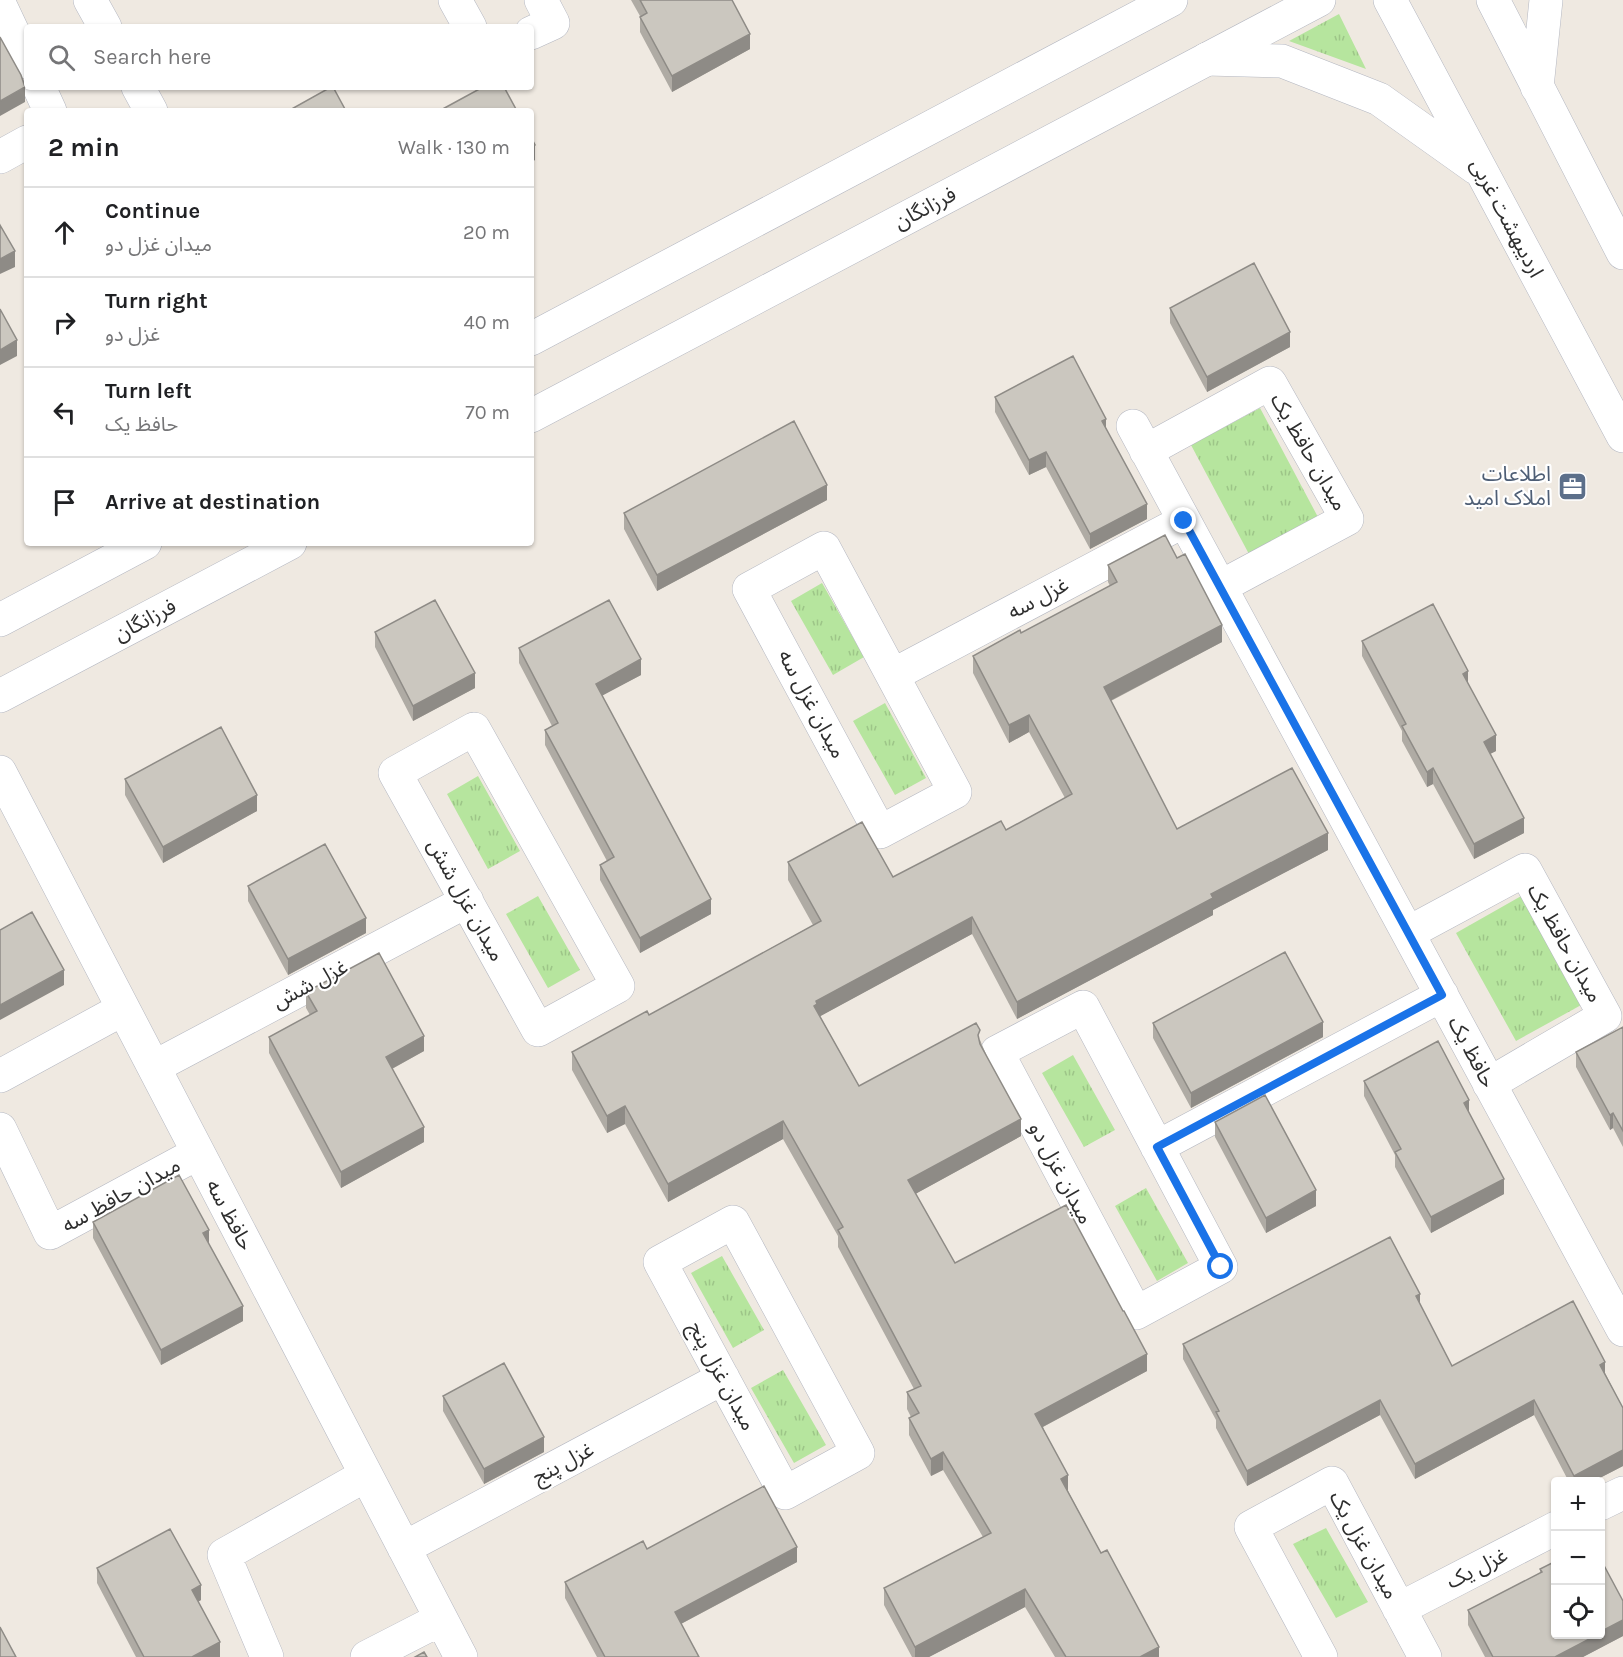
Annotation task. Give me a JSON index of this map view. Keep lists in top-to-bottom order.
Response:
{
  "streets": {
    "street": [
      "فرزانگان",
      "اردیبهشت غربی",
      "میدان حافظ یک",
      "غزل سه",
      "میدان غزل سه",
      "میدان غزل شش",
      "غزل شش",
      "حافظ یک",
      "میدان غزل دو",
      "میدان حافظ سه",
      "حافظ سه",
      "میدان غزل پنج",
      "غزل پنج",
      "میدان غزل یک",
      "غزل یک"
    ]
  },
  "crossings": [
    ["میدان حافظ یک", "حافظ یک"],
    ["غزل سه", "میدان غزل سه"],
    ["غزل سه", "حافظ یک"],
    ["میدان غزل شش", "غزل شش"],
    ["غزل شش", "حافظ سه"],
    ["میدان حافظ سه", "حافظ سه"],
    ["حافظ سه", "غزل پنج"],
    ["میدان غزل پنج", "غزل پنج"],
    ["میدان غزل یک", "غزل یک"]
  ],
  "places": {
    "office": ["اطلاعات املاک امید"]
  },
  "page": {
    "search": "Search here",
    "heading": ["2 min", "Walk · 130 m"],
    "list": [
      ["Continue", "میدان غزل دو", "20 m"],
      ["Turn right", "غزل دو", "40 m"],
      ["Turn left", "حافظ یک", "70 m"],
      "Arrive at destination"
    ],
    "map_buttons": ["+", "−"]
  }
}
